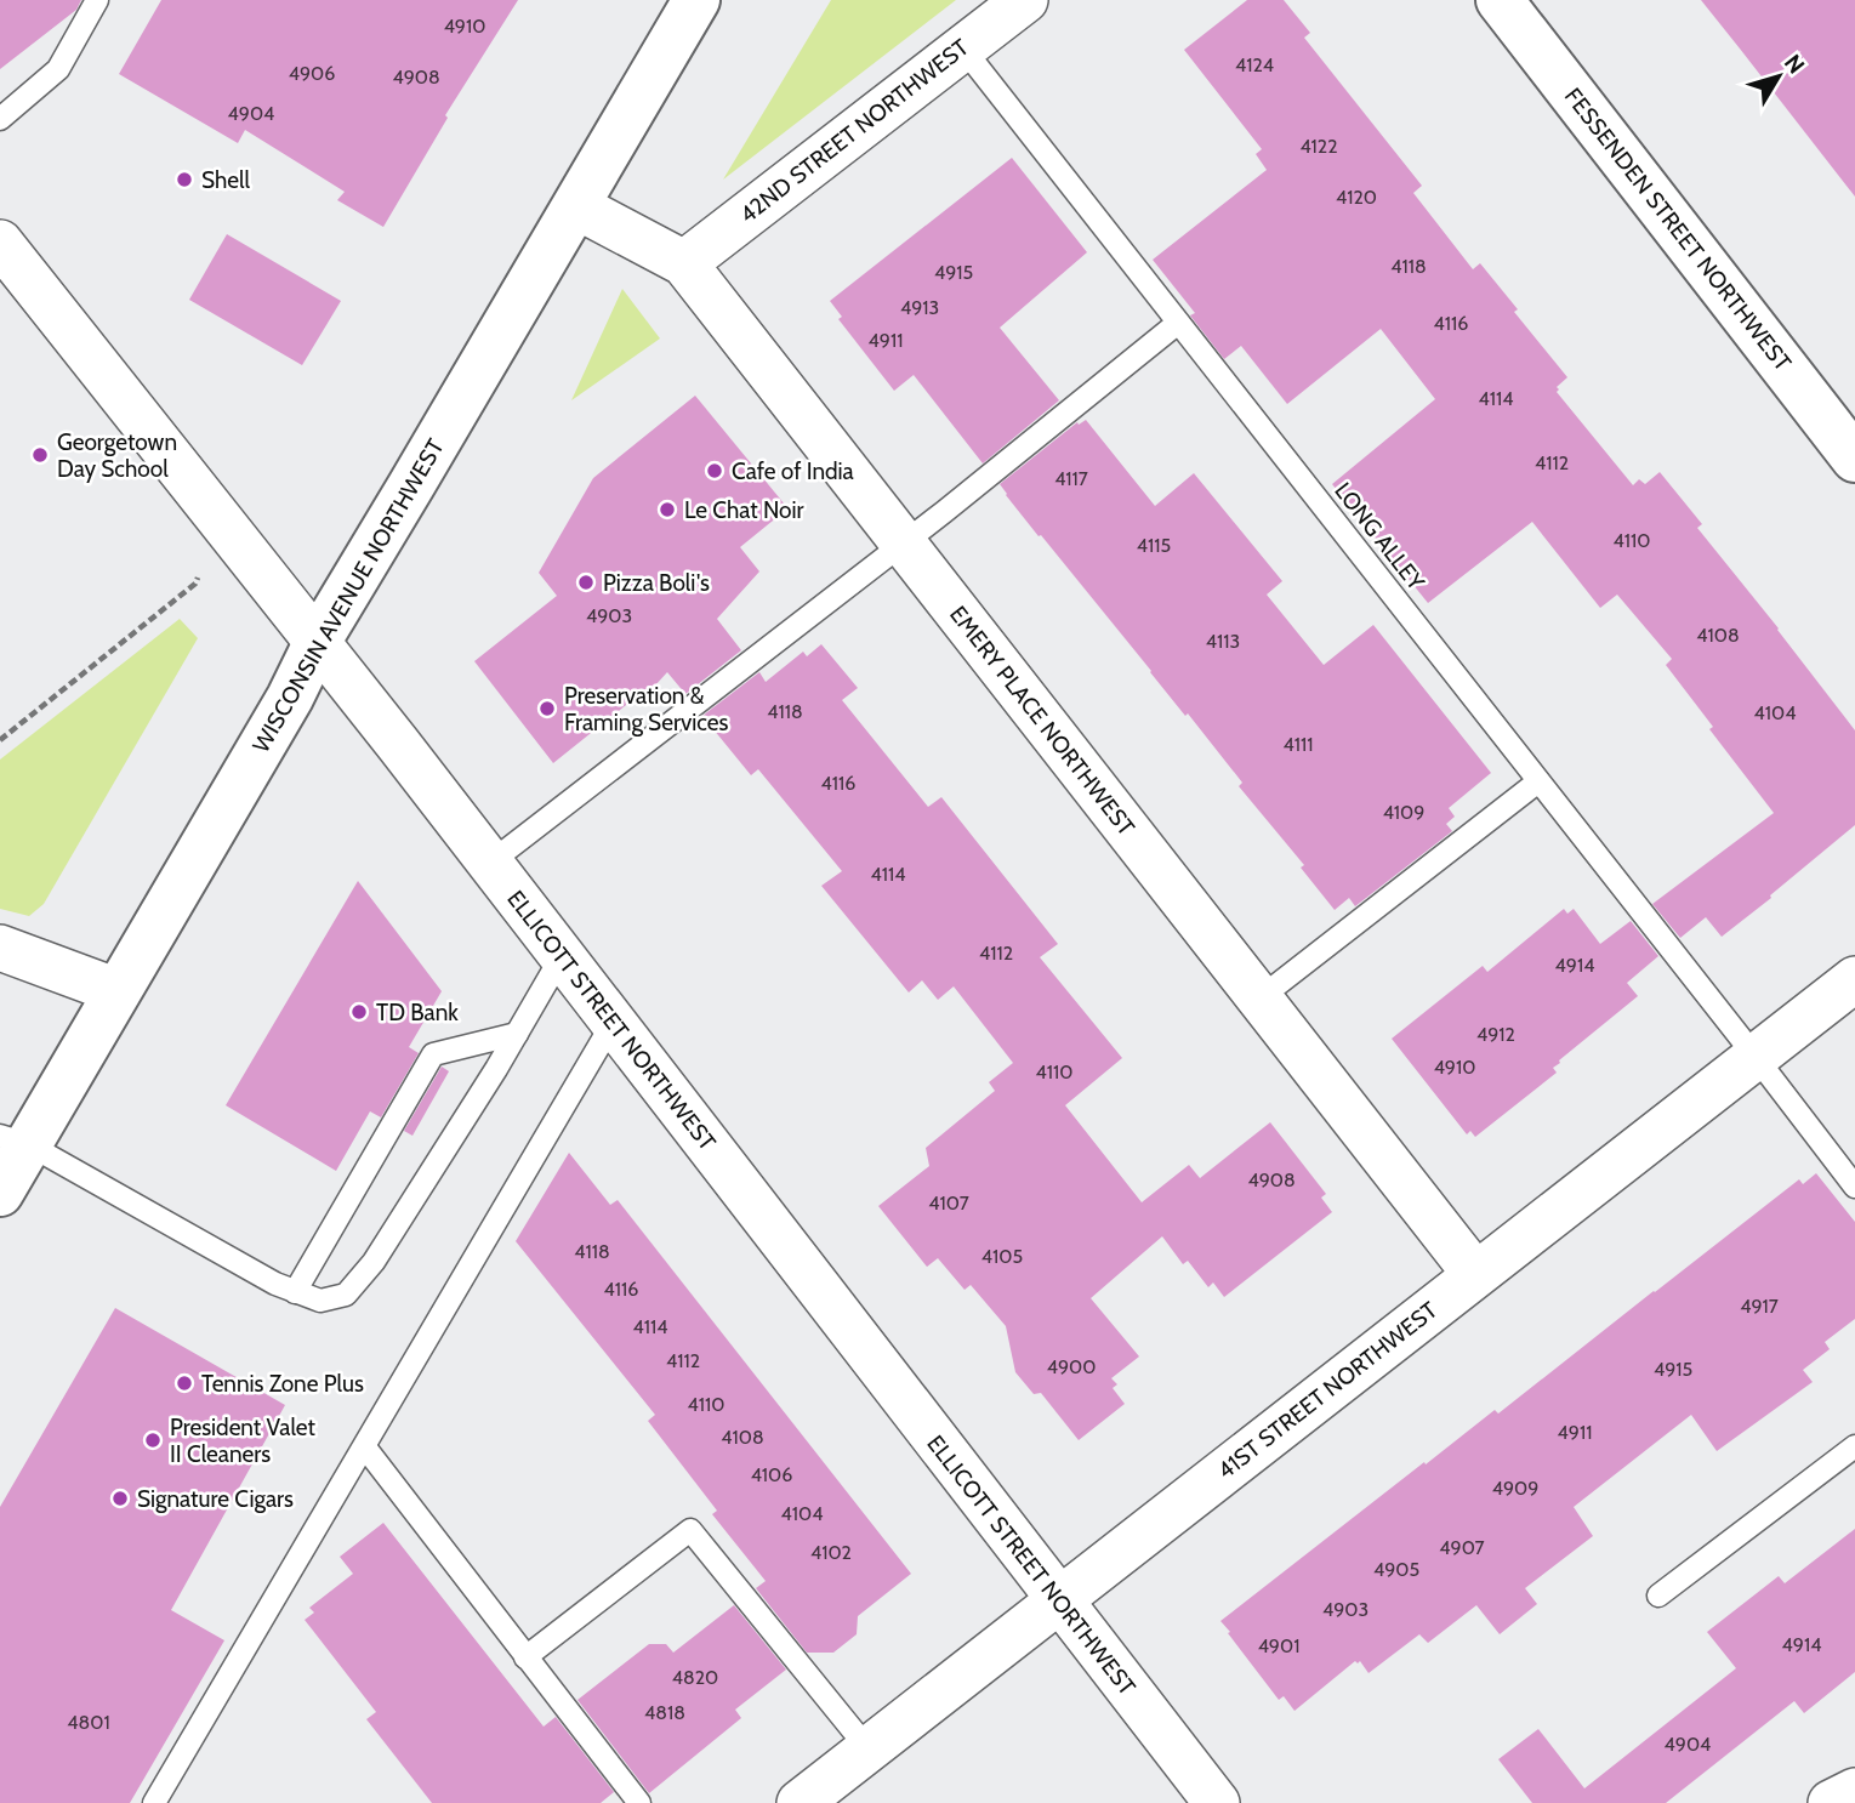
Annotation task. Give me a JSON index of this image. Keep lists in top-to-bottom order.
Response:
{
  "streets": {
    "main road": ["FESSENDEN STREET NORTHWEST", "WISCONSIN AVENUE NORTHWEST"],
    "street": [
      "42ND STREET NORTHWEST",
      "EMERY PLACE NORTHWEST",
      "ELLICOTT STREET NORTHWEST",
      "41ST STREET NORTHWEST"
    ],
    "lane": ["LONG ALLEY"]
  },
  "crossings": [
    ["42ND STREET NORTHWEST", "LONG ALLEY"],
    ["42ND STREET NORTHWEST", "EMERY PLACE NORTHWEST"],
    ["LONG ALLEY", "41ST STREET NORTHWEST"],
    ["WISCONSIN AVENUE NORTHWEST", "EMERY PLACE NORTHWEST"],
    ["WISCONSIN AVENUE NORTHWEST", "ELLICOTT STREET NORTHWEST"],
    ["EMERY PLACE NORTHWEST", "41ST STREET NORTHWEST"],
    ["ELLICOTT STREET NORTHWEST", "41ST STREET NORTHWEST"]
  ],
  "places": [
    "Shell",
    "Georgetown Day School",
    "Cafe of India",
    "Le Chat Noir",
    "Pizza Boli's",
    "Preservation & Framing Services",
    "TD Bank",
    "Tennis Zone Plus",
    "President Valet II Cleaners",
    "Signature Cigars"
  ],
  "house_numbers": [
    "4910",
    "4124",
    "4906",
    "4908",
    "4904",
    "4122",
    "4120",
    "4118",
    "4915",
    "4913",
    "4116",
    "4911",
    "4114",
    "4112",
    "4117",
    "4110",
    "4115",
    "4903",
    "4108",
    "4113",
    "4118",
    "4104",
    "4111",
    "4116",
    "4109",
    "4114",
    "4112",
    "4914",
    "4912",
    "4910",
    "4110",
    "4908",
    "4107",
    "4118",
    "4105",
    "4116",
    "4917",
    "4114",
    "4112",
    "4900",
    "4915",
    "4110",
    "4911",
    "4108",
    "4106",
    "4909",
    "4104",
    "4907",
    "4102",
    "4905",
    "4903",
    "4914",
    "4901",
    "4820",
    "4818",
    "4801",
    "4904"
  ],
  "north": "top right"
}
